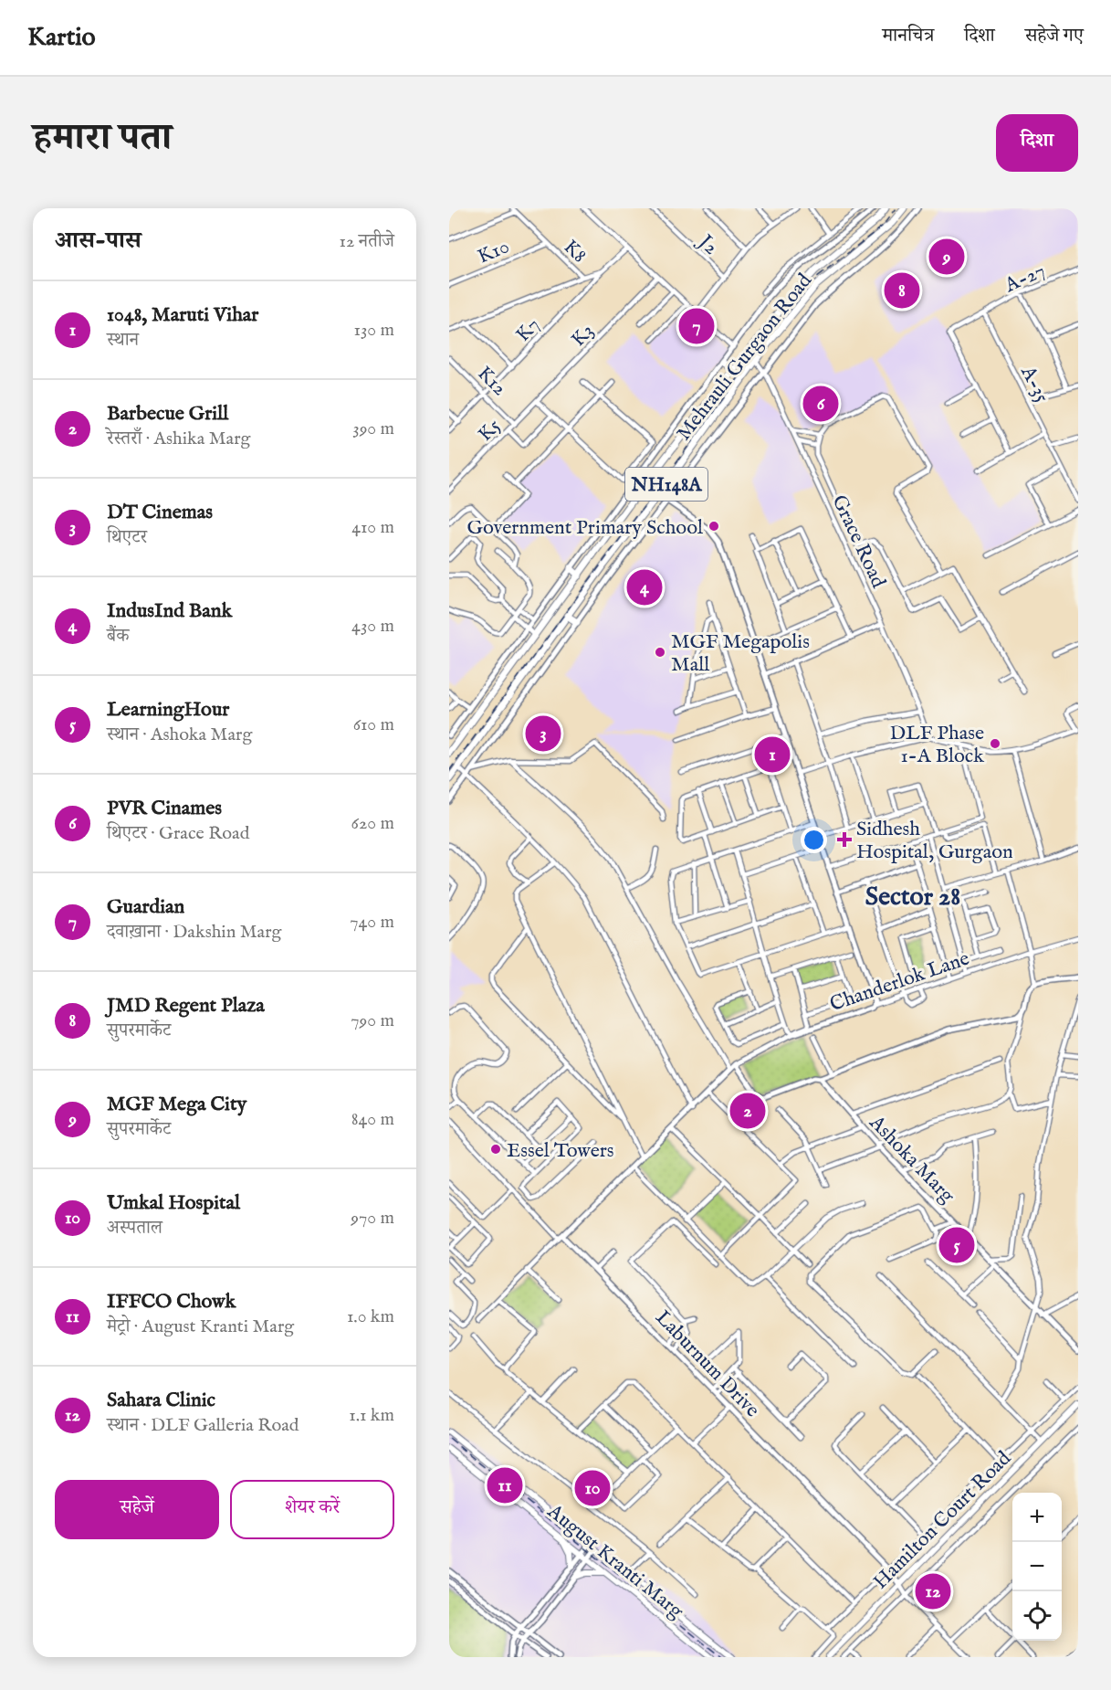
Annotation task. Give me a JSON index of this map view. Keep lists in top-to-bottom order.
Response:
{
  "streets": {
    "main road": [
      "Mehrauli Gurgaon Road",
      "NH148A",
      "Hamilton Court Road",
      "August Kranti Marg"
    ],
    "street": [
      "J2",
      "K10",
      "K8",
      "A-27",
      "K7",
      "K3",
      "K12",
      "A-35",
      "K5",
      "Grace Road",
      "Chanderlok Lane",
      "Ashoka Marg",
      "Laburnum Drive"
    ]
  },
  "crossings": [
    ["K10", "K8"],
    ["K8", "K7"],
    ["A-27", "A-35"],
    ["K7", "K12"],
    ["K3", "K5"],
    ["Mehrauli Gurgaon Road", "Grace Road"],
    ["K12", "K5"],
    ["Laburnum Drive", "Hamilton Court Road"]
  ],
  "districts": ["Sector 28"],
  "places": {
    "other": [
      "Government Primary School",
      "MGF Megapolis Mall",
      "DLF Phase 1-A Block",
      "Essel Towers"
    ],
    "health": ["Sidhesh Hospital, Gurgaon"]
  },
  "page": {
    "header": "Kartio",
    "nav": ["मानचित्र", "दिशा", "सहेजे गए"],
    "title": "हमारा पता",
    "buttons": [
      "दिशा",
      ["सहेजें", "शेयर करें"]
    ],
    "heading": ["आस-पास", "12 नतीजे"],
    "pins": [
      "9",
      "8",
      "7",
      "6",
      "4",
      "3",
      "1",
      "2",
      "5",
      "11",
      "10",
      "12"
    ],
    "list": [
      {
        "mark": "1",
        "name": "1048, Maruti Vihar",
        "note": "स्थान",
        "value": "130 m"
      },
      {
        "mark": "2",
        "name": "Barbecue Grill",
        "note": "रेस्तराँ · Ashika Marg",
        "value": "390 m"
      },
      {
        "mark": "3",
        "name": "DT Cinemas",
        "note": "थिएटर",
        "value": "410 m"
      },
      {
        "mark": "4",
        "name": "IndusInd Bank",
        "note": "बैंक",
        "value": "430 m"
      },
      {
        "mark": "5",
        "name": "LearningHour",
        "note": "स्थान · Ashoka Marg",
        "value": "610 m"
      },
      {
        "mark": "6",
        "name": "PVR Cinames",
        "note": "थिएटर · Grace Road",
        "value": "620 m"
      },
      {
        "mark": "7",
        "name": "Guardian",
        "note": "दवाख़ाना · Dakshin Marg",
        "value": "740 m"
      },
      {
        "mark": "8",
        "name": "JMD Regent Plaza",
        "note": "सुपरमार्केट",
        "value": "790 m"
      },
      {
        "mark": "9",
        "name": "MGF Mega City",
        "note": "सुपरमार्केट",
        "value": "840 m"
      },
      {
        "mark": "10",
        "name": "Umkal Hospital",
        "note": "अस्पताल",
        "value": "970 m"
      },
      {
        "mark": "11",
        "name": "IFFCO Chowk",
        "note": "मेट्रो · August Kranti Marg",
        "value": "1.0 km"
      },
      {
        "mark": "12",
        "name": "Sahara Clinic",
        "note": "स्थान · DLF Galleria Road",
        "value": "1.1 km"
      }
    ],
    "map_buttons": ["+", "−"]
  }
}
